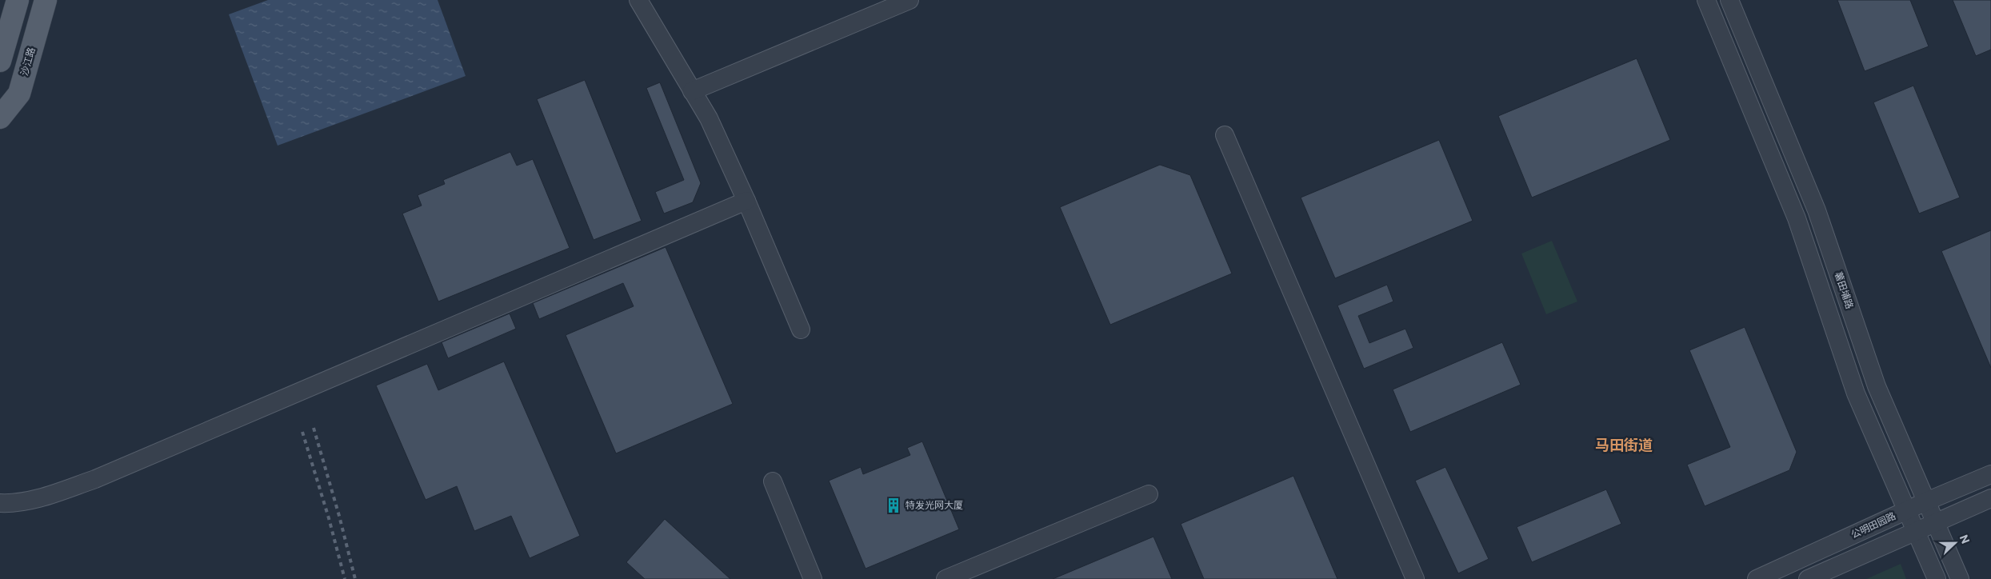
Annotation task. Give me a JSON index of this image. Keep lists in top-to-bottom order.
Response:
{
  "streets": {
    "main road": ["沙江路"],
    "street": ["薯田埔路", "公明田园路"]
  },
  "crossings": [
    ["薯田埔路", "公明田园路"]
  ],
  "districts": ["马田街道"],
  "places": {
    "building": ["特发光网大厦"]
  },
  "north": "right"
}
